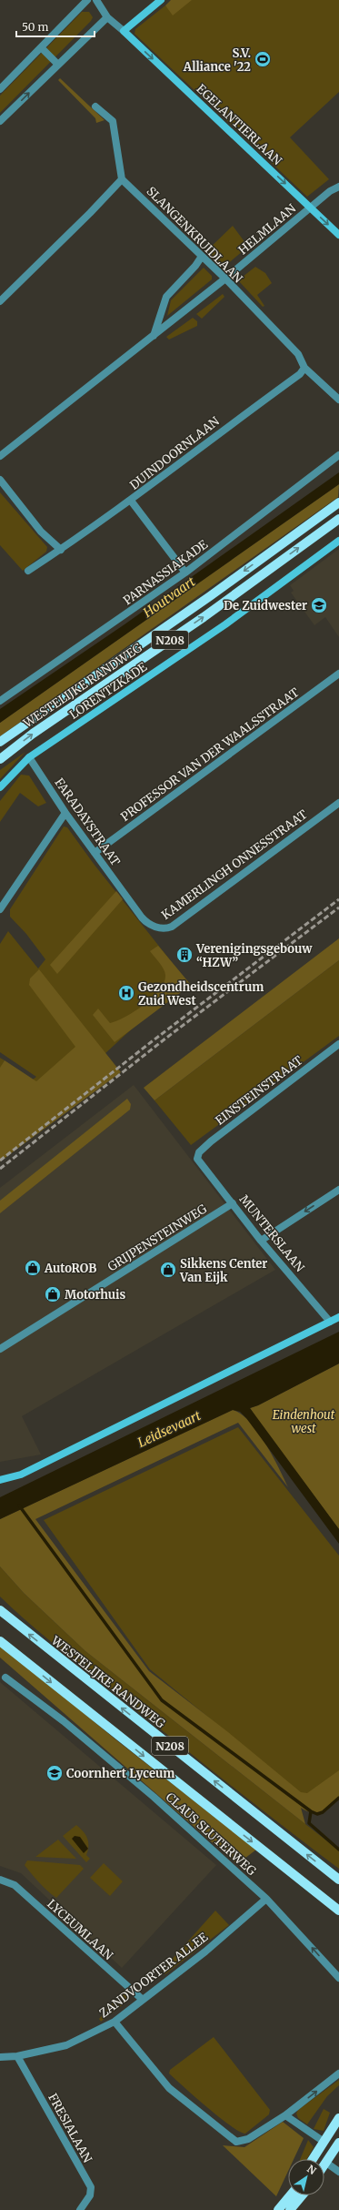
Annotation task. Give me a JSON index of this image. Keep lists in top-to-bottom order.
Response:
{
  "streets": {
    "main road": ["N208", "WESTELIJKE RANDWEG"],
    "street": [
      "EGELANTIERLAAN",
      "HELMLAAN",
      "SLANGENKRUIDLAAN",
      "DUINDOORNLAAN",
      "PARNASSIAKADE",
      "LORENTZKADE",
      "PROFESSOR VAN DER WAALSSTRAAT",
      "FARADAYSTRAAT",
      "KAMERLINGH ONNESSTRAAT",
      "EINSTEINSTRAAT",
      "MUNTERSLAAN",
      "GRIJPENSTEINWEG",
      "CLAUS SLUTERWEG",
      "LYCEUMLAAN",
      "ZANDVOORTER ALLEE",
      "FRESIALAAN"
    ]
  },
  "crossings": [
    ["EGELANTIERLAAN", "HELMLAAN"],
    ["HELMLAAN", "SLANGENKRUIDLAAN"],
    ["SLANGENKRUIDLAAN", "DUINDOORNLAAN"],
    ["LORENTZKADE", "FARADAYSTRAAT"],
    ["PROFESSOR VAN DER WAALSSTRAAT", "FARADAYSTRAAT"],
    ["FARADAYSTRAAT", "KAMERLINGH ONNESSTRAAT"],
    ["EINSTEINSTRAAT", "MUNTERSLAAN"],
    ["MUNTERSLAAN", "GRIJPENSTEINWEG"],
    ["CLAUS SLUTERWEG", "ZANDVOORTER ALLEE"],
    ["LYCEUMLAAN", "ZANDVOORTER ALLEE"],
    ["ZANDVOORTER ALLEE", "FRESIALAAN"]
  ],
  "one_way": ["EGELANTIERLAAN"],
  "water": ["Houtvaart", "Leidsevaart"],
  "parks": ["Eindenhout west"],
  "places": {
    "sports": ["S.V. Alliance '22"],
    "school or university": ["De Zuidwester", "Coornhert Lyceum"],
    "building": ["Verenigingsgebouw “HZW”"],
    "hospital": ["Gezondheidscentrum Zuid West"],
    "shop": ["AutoROB", "Sikkens Center Van Eijk", "Motorhuis"]
  },
  "scale_bar": "50 m",
  "north": "top right"
}
